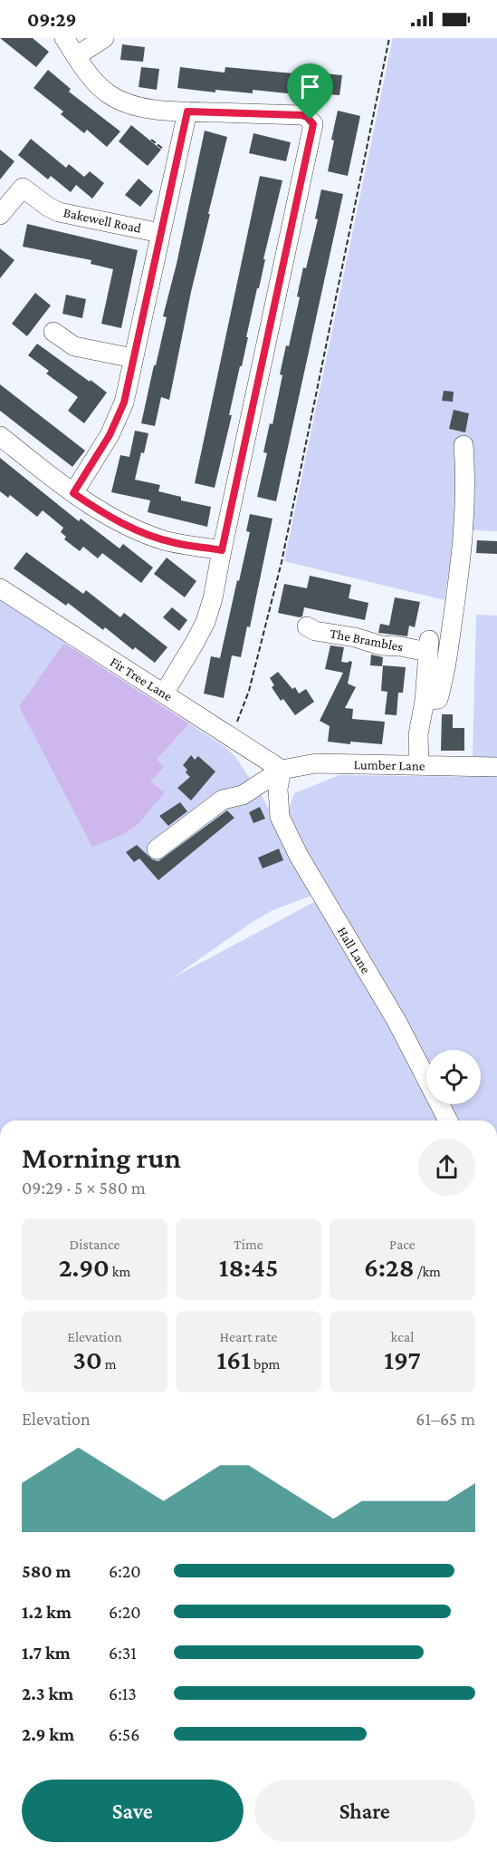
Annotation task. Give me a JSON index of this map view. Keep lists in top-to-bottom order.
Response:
{
  "streets": {
    "street": [
      "Bakewell Road",
      "The Brambles",
      "Fir Tree Lane",
      "Lumber Lane",
      "Hall Lane"
    ]
  },
  "crossings": [
    ["The Brambles", "Lumber Lane"],
    ["Fir Tree Lane", "Lumber Lane"],
    ["Fir Tree Lane", "Hall Lane"],
    ["Lumber Lane", "Hall Lane"]
  ],
  "page": {
    "status": "09:29",
    "heading": ["Morning run", "09:29 · 5 × 580 m"],
    "stats": [
      ["Distance", "2.90 km"],
      ["Time", "18:45"],
      ["Pace", "6:28 /km"],
      ["Elevation", "30 m"],
      ["Heart rate", "161 bpm"],
      ["kcal", "197"]
    ],
    "chart": ["Elevation", "61–65 m"],
    "list": [
      {
        "name": "580 m",
        "note": "6:20"
      },
      {
        "name": "1.2 km",
        "note": "6:20"
      },
      {
        "name": "1.7 km",
        "note": "6:31"
      },
      {
        "name": "2.3 km",
        "note": "6:13"
      },
      {
        "name": "2.9 km",
        "note": "6:56"
      }
    ],
    "buttons": ["Save", "Share"]
  }
}
